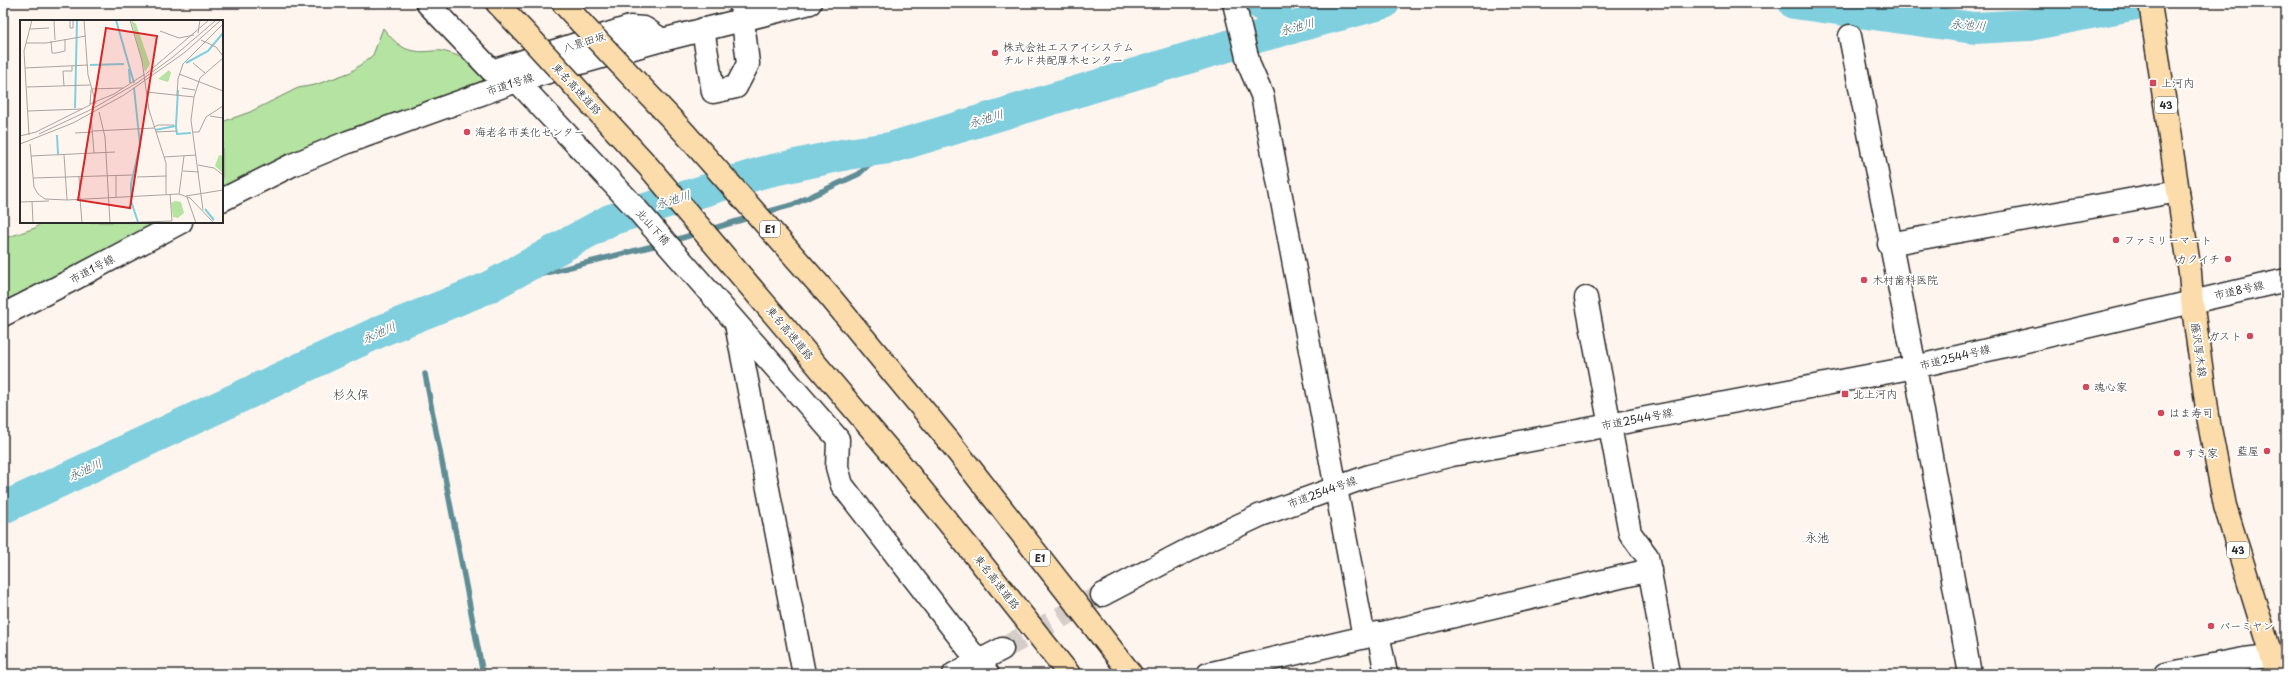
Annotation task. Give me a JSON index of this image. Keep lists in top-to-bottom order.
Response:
{
  "streets": {
    "main road": [
      "東名高速道路",
      "43",
      "E1",
      "藤沢厚木線"
    ],
    "street": [
      "八景田坂",
      "市道1号線",
      "北山下橋",
      "市道8号線",
      "市道2544号線"
    ]
  },
  "crossings": [
    ["八景田坂", "市道1号線"],
    ["市道1号線", "北山下橋"],
    ["市道8号線", "藤沢厚木線"],
    ["市道8号線", "市道2544号線"],
    ["藤沢厚木線", "市道2544号線"]
  ],
  "districts": ["杉久保", "永池"],
  "water": ["永池川"],
  "places": {
    "other": [
      "株式会社エスアイシステム チルド共配厚木センター",
      "海老名市美化センター",
      "ファミリーマート",
      "カクイチ",
      "木村歯科医院",
      "ガスト",
      "魂心家",
      "はま寿司",
      "藍屋",
      "すき家",
      "バーミヤン"
    ],
    "transit": ["上河内", "北上河内"]
  }
}
